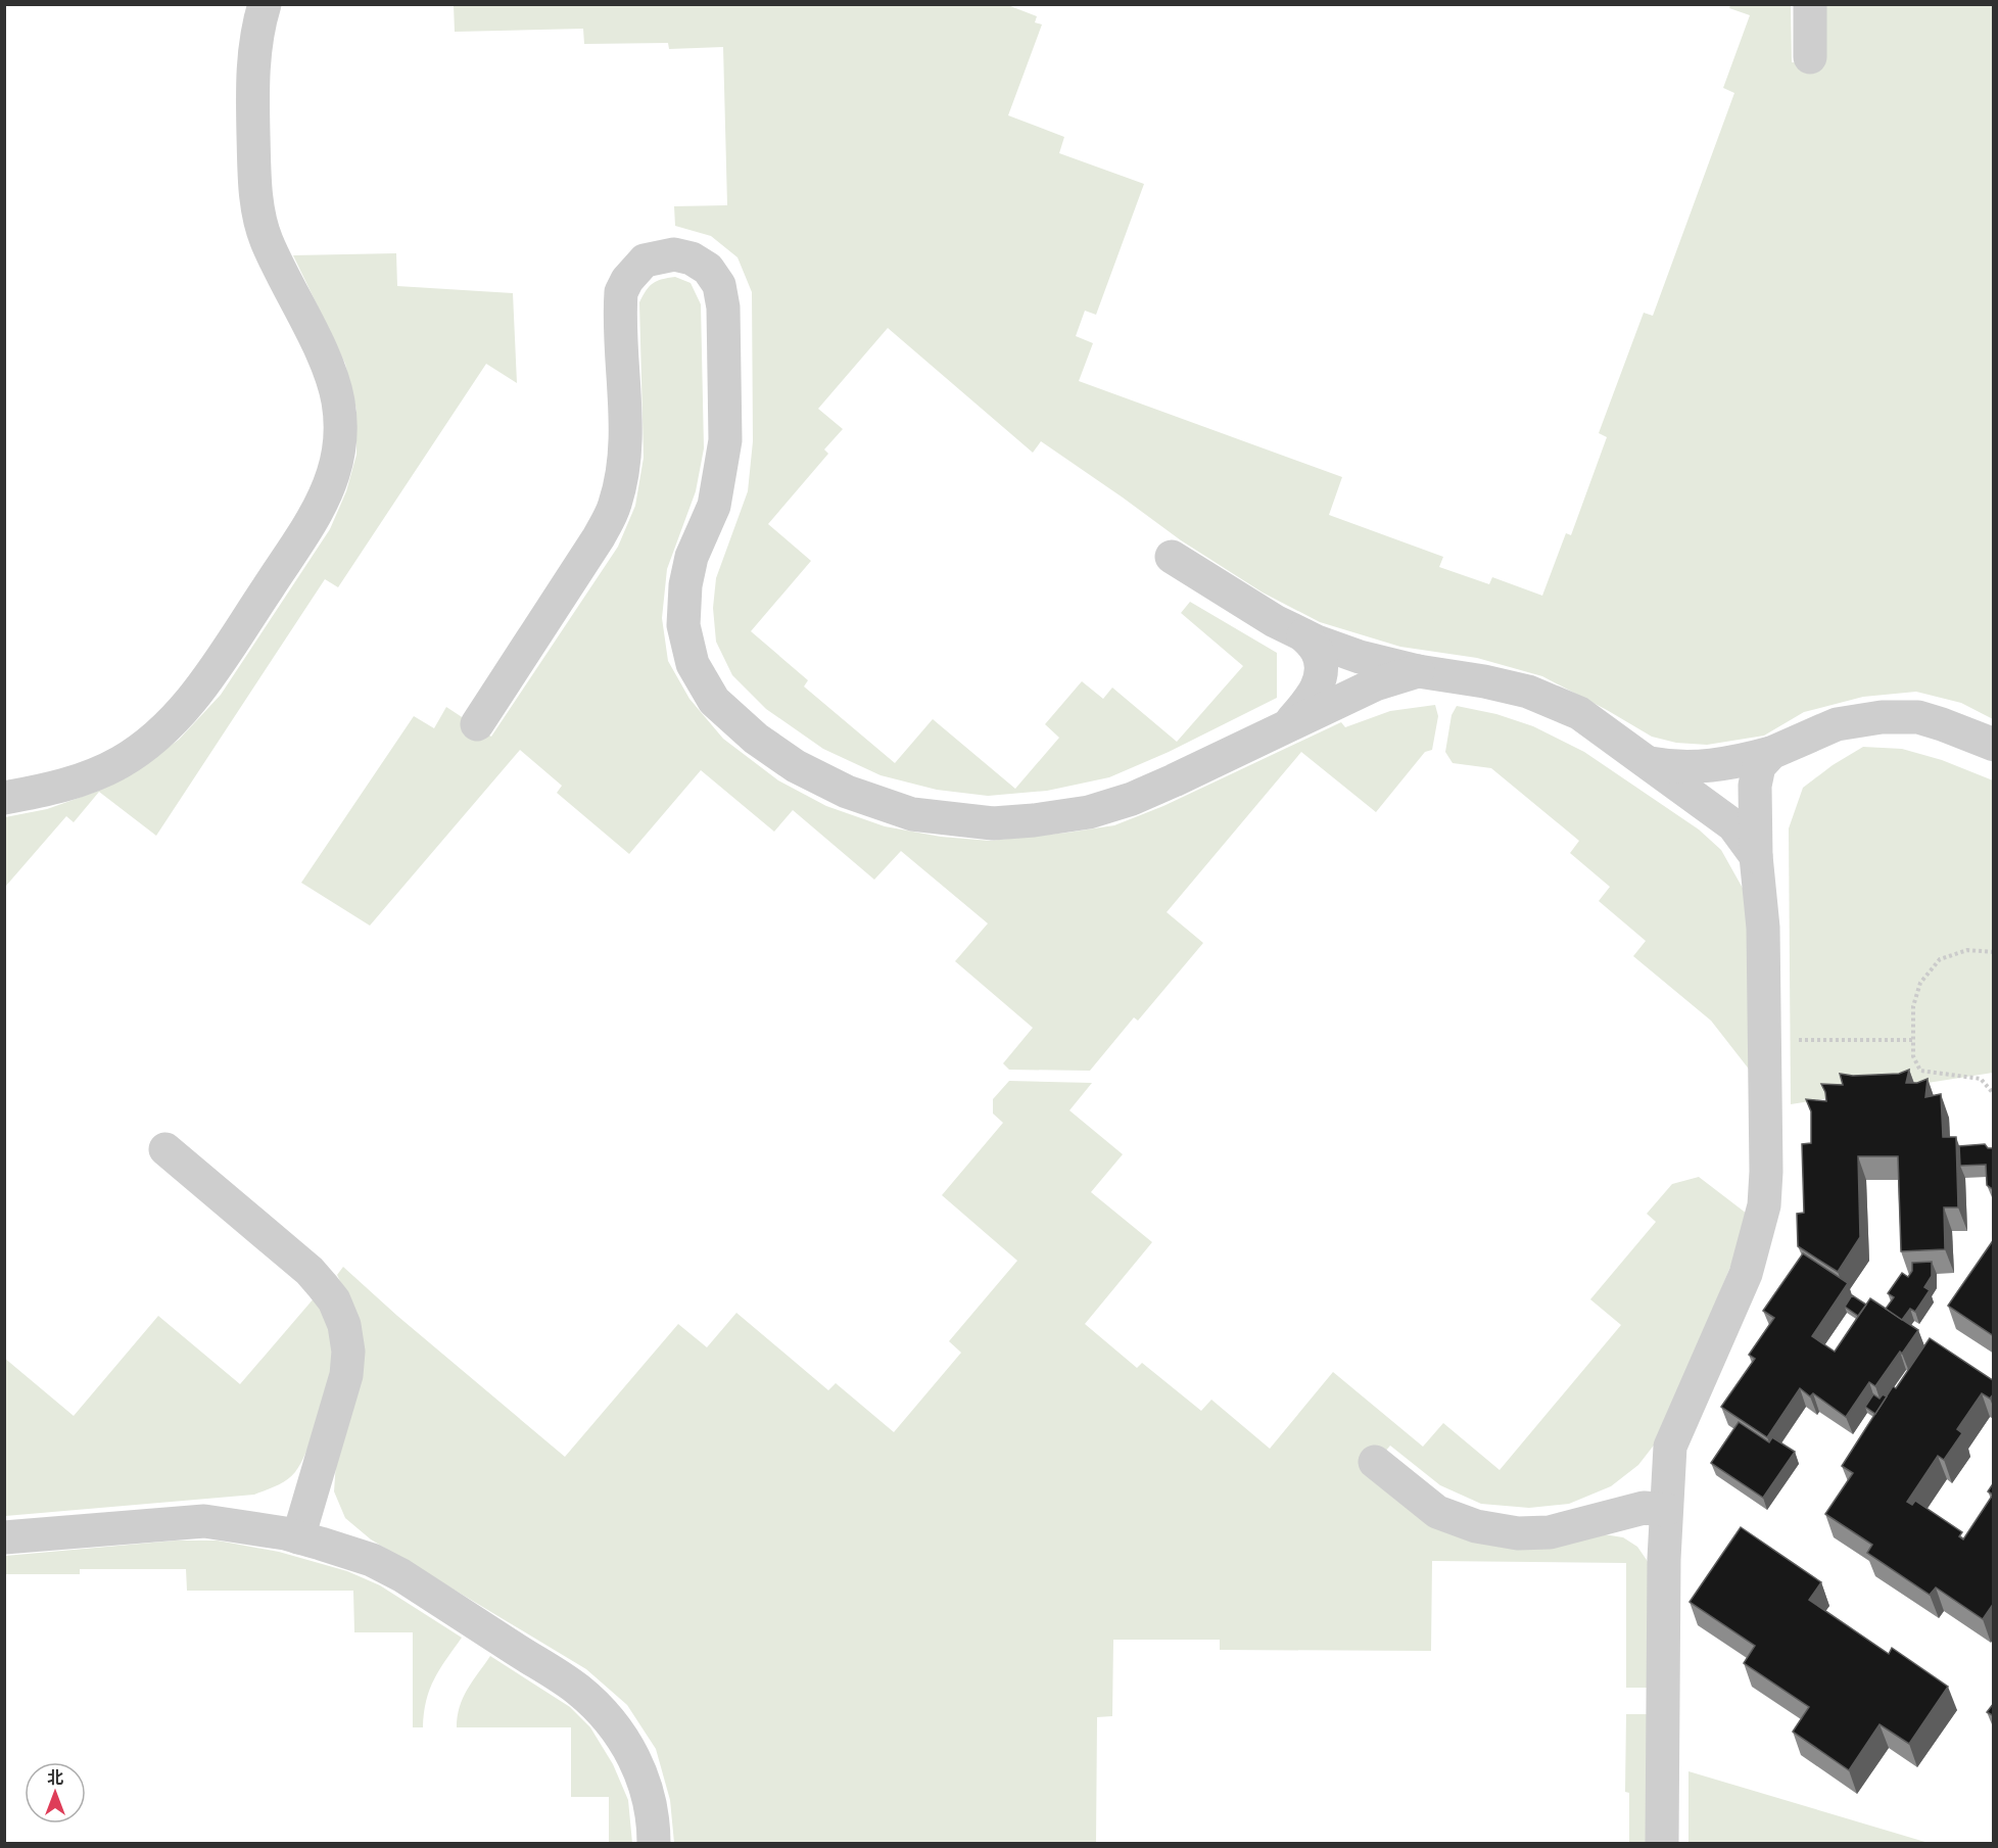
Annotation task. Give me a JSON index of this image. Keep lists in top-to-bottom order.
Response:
{
  "north": "top"
}
